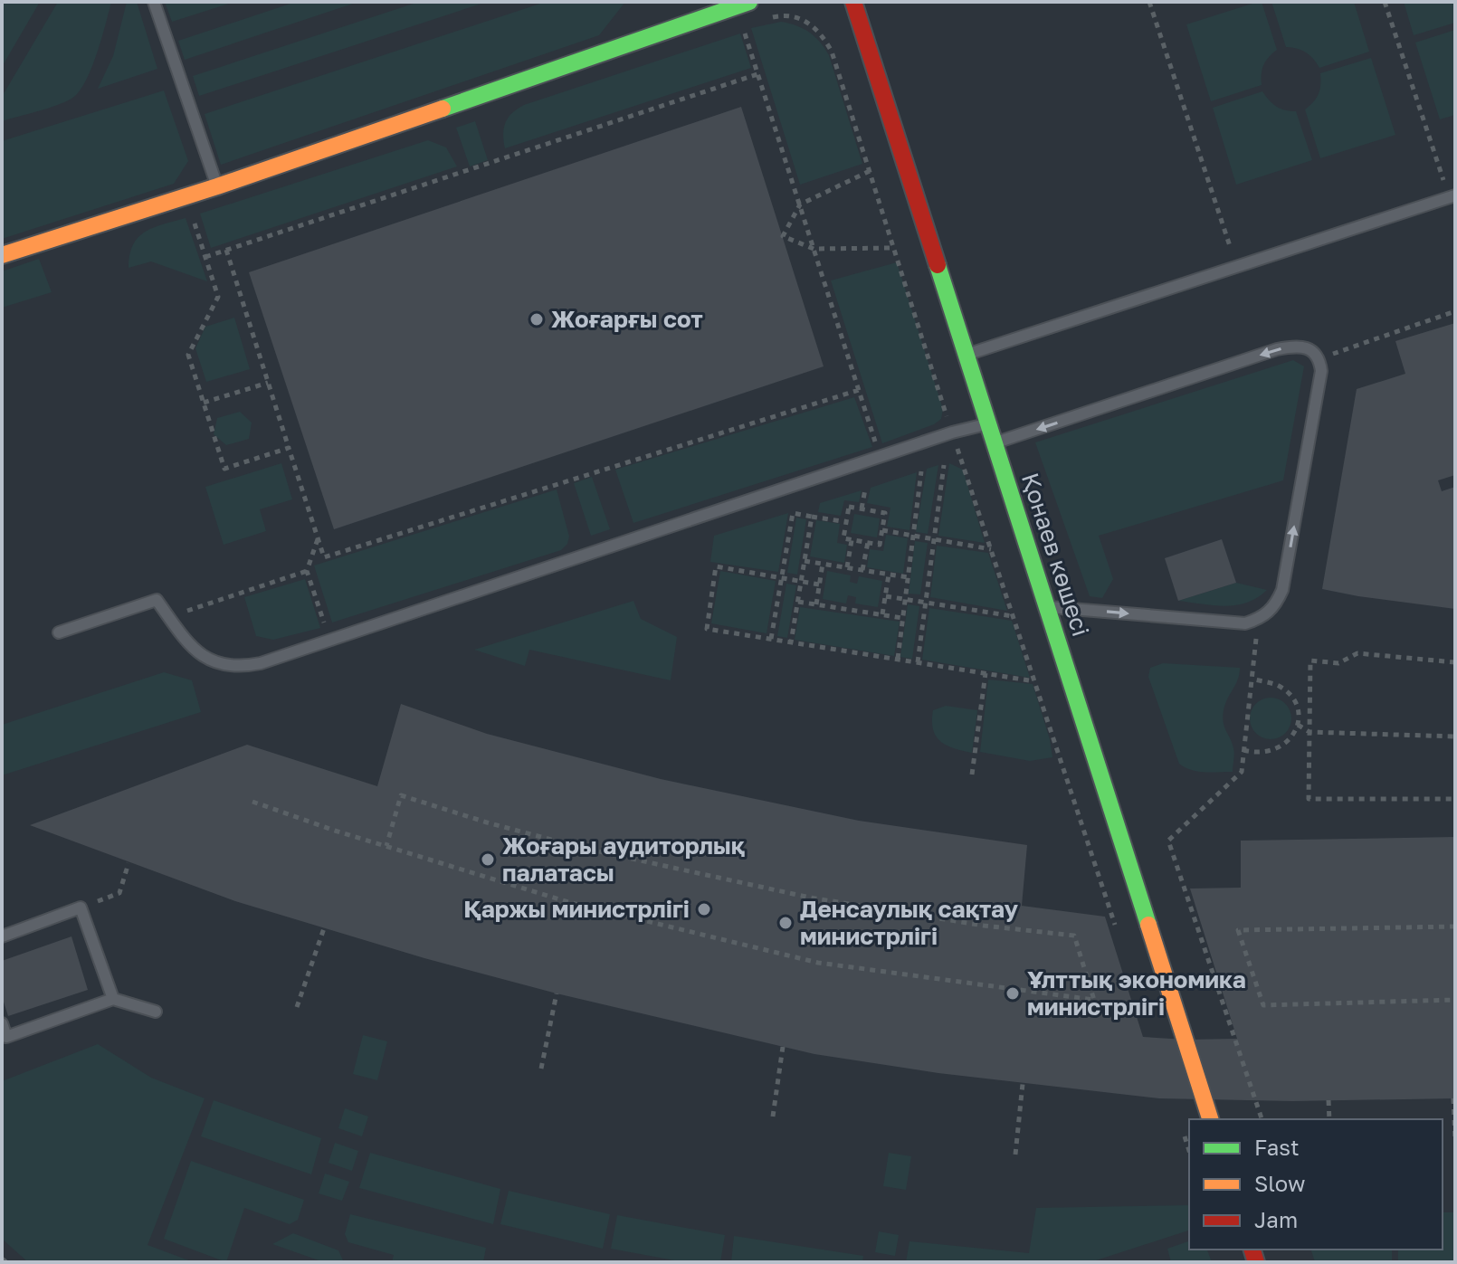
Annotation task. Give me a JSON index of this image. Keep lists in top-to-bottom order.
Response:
{
  "streets": {
    "street": ["Қонаев көшесі"]
  },
  "places": [
    "Жоғарғы сот",
    "Жоғары аудиторлық палатасы",
    "Қаржы министрлігі",
    "Денсаулық сақтау министрлігі",
    "Ұлттық экономика министрлігі"
  ],
  "legend": ["Fast", "Slow", "Jam"]
}
